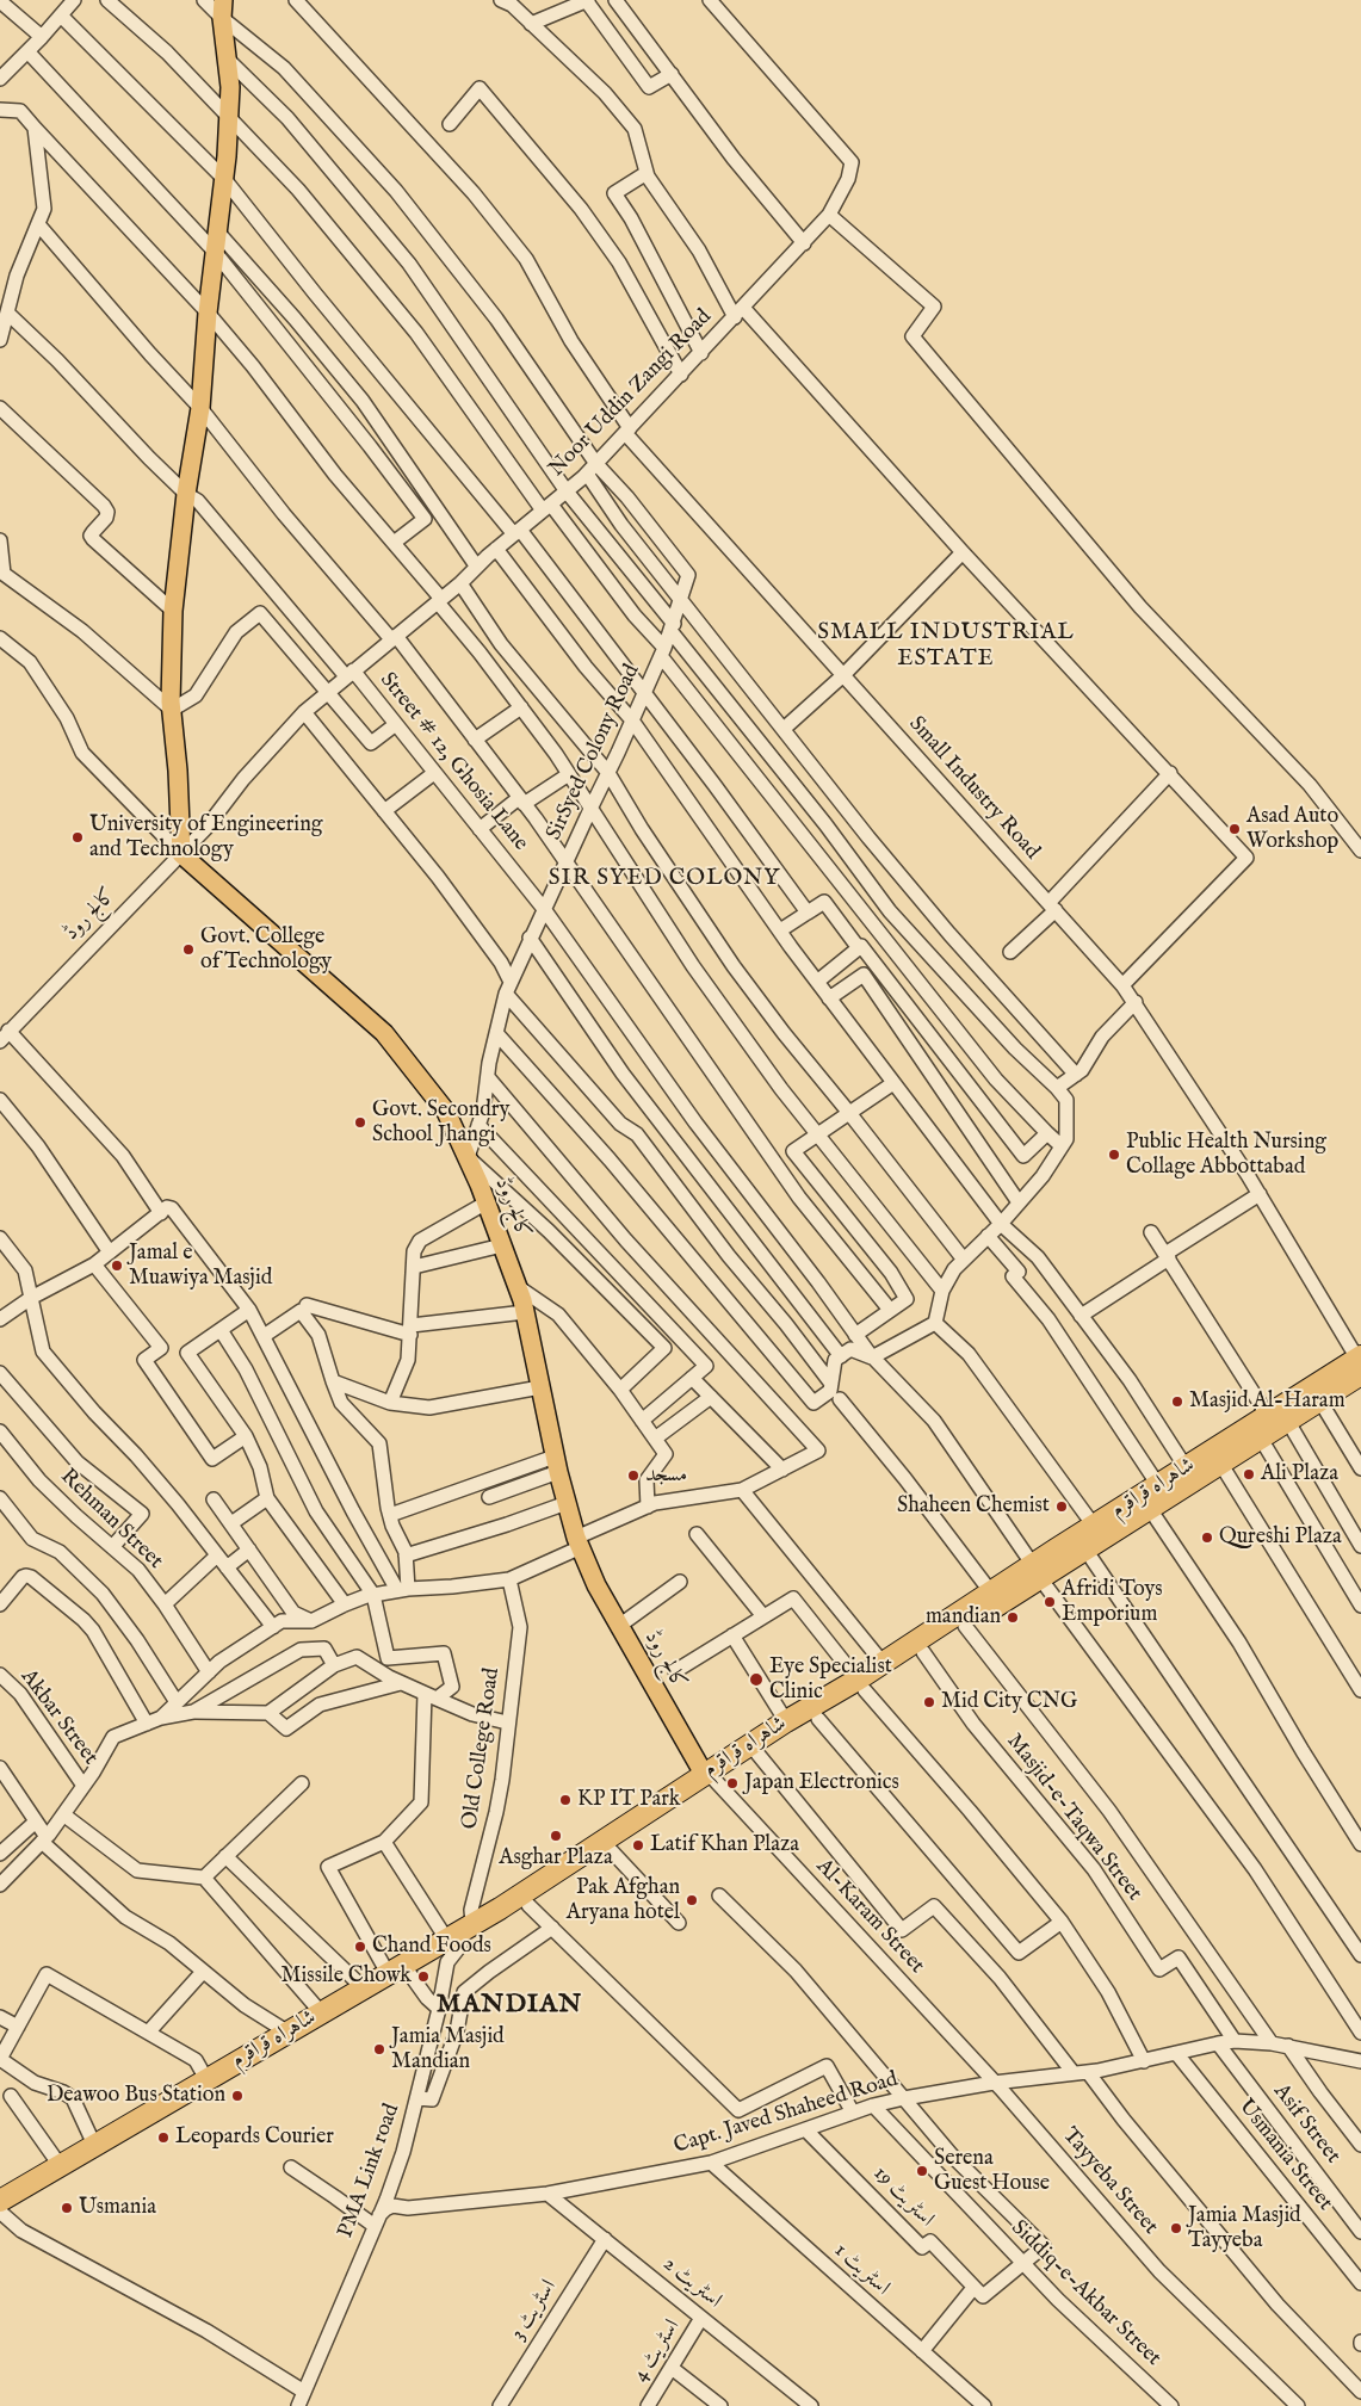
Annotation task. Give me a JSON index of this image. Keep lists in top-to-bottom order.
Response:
{
  "streets": {
    "highway": ["شاہراہ قراقرم"],
    "main road": ["کالج روڈ"],
    "street": [
      "Noor Uddin Zangi Road",
      "SirSyed Colony Road",
      "Street # 12, Ghosia Lane",
      "Small Industry Road",
      "Rehman Street",
      "Akbar Street",
      "Old College Road",
      "Masjid-e-Taqwa Street",
      "Al-Karam Street",
      "Capt. Javed Shaheed Road",
      "Asif Street",
      "Usmania Street",
      "PMA Link road",
      "Tayyeba Street",
      "اسٹریٹ 19",
      "اسٹریٹ 1",
      "اسٹریٹ 2",
      "Siddiq-e-Akbar Street",
      "اسٹریٹ 3",
      "اسٹریٹ 4"
    ]
  },
  "crossings": [
    ["Noor Uddin Zangi Road", "SirSyed Colony Road"],
    ["Noor Uddin Zangi Road", "Street # 12, Ghosia Lane"],
    ["Noor Uddin Zangi Road", "Small Industry Road"],
    ["Noor Uddin Zangi Road", "کالج روڈ"],
    ["SirSyed Colony Road", "Street # 12, Ghosia Lane"],
    ["SirSyed Colony Road", "کالج روڈ"],
    ["Street # 12, Ghosia Lane", "شاہراہ قراقرم"],
    ["Small Industry Road", "شاہراہ قراقرم"],
    ["کالج روڈ", "شاہراہ قراقرم"],
    ["کالج روڈ", "Al-Karam Street"],
    ["شاہراہ قراقرم", "Old College Road"],
    ["شاہراہ قراقرم", "Masjid-e-Taqwa Street"],
    ["شاہراہ قراقرم", "Al-Karam Street"],
    ["شاہراہ قراقرم", "PMA Link road"],
    ["Masjid-e-Taqwa Street", "Capt. Javed Shaheed Road"],
    ["Al-Karam Street", "Capt. Javed Shaheed Road"],
    ["Al-Karam Street", "Tayyeba Street"],
    ["Capt. Javed Shaheed Road", "Asif Street"],
    ["Capt. Javed Shaheed Road", "Usmania Street"],
    ["Capt. Javed Shaheed Road", "Tayyeba Street"],
    ["Capt. Javed Shaheed Road", "اسٹریٹ 19"],
    ["Capt. Javed Shaheed Road", "اسٹریٹ 1"],
    ["Capt. Javed Shaheed Road", "اسٹریٹ 2"],
    ["Capt. Javed Shaheed Road", "Siddiq-e-Akbar Street"],
    ["اسٹریٹ 2", "اسٹریٹ 3"],
    ["اسٹریٹ 2", "اسٹریٹ 4"]
  ],
  "districts": ["SMALL INDUSTRIAL ESTATE", "SIR SYED COLONY", "MANDIAN"],
  "places": [
    "Asad Auto Workshop",
    "University of Engineering and Technology",
    "Govt. College of Technology",
    "Govt. Secondry School Jhangi",
    "Public Health Nursing Collage Abbottabad",
    "Jamal e Muawiya Masjid",
    "Masjid Al-Haram",
    "Ali Plaza",
    "مسجد",
    "Shaheen Chemist",
    "Qureshi Plaza",
    "Afridi Toys Emporium",
    "mandian",
    "Eye Specialist Clinic",
    "Mid City CNG",
    "Japan Electronics",
    "KP IT Park",
    "Asghar Plaza",
    "Latif Khan Plaza",
    "Pak Afghan Aryana hotel",
    "Chand Foods",
    "Missile Chowk",
    "Jamia Masjid Mandian",
    "Deawoo Bus Station",
    "Leopards Courier",
    "Serena Guest House",
    "Usmania",
    "Jamia Masjid Tayyeba"
  ]
}
